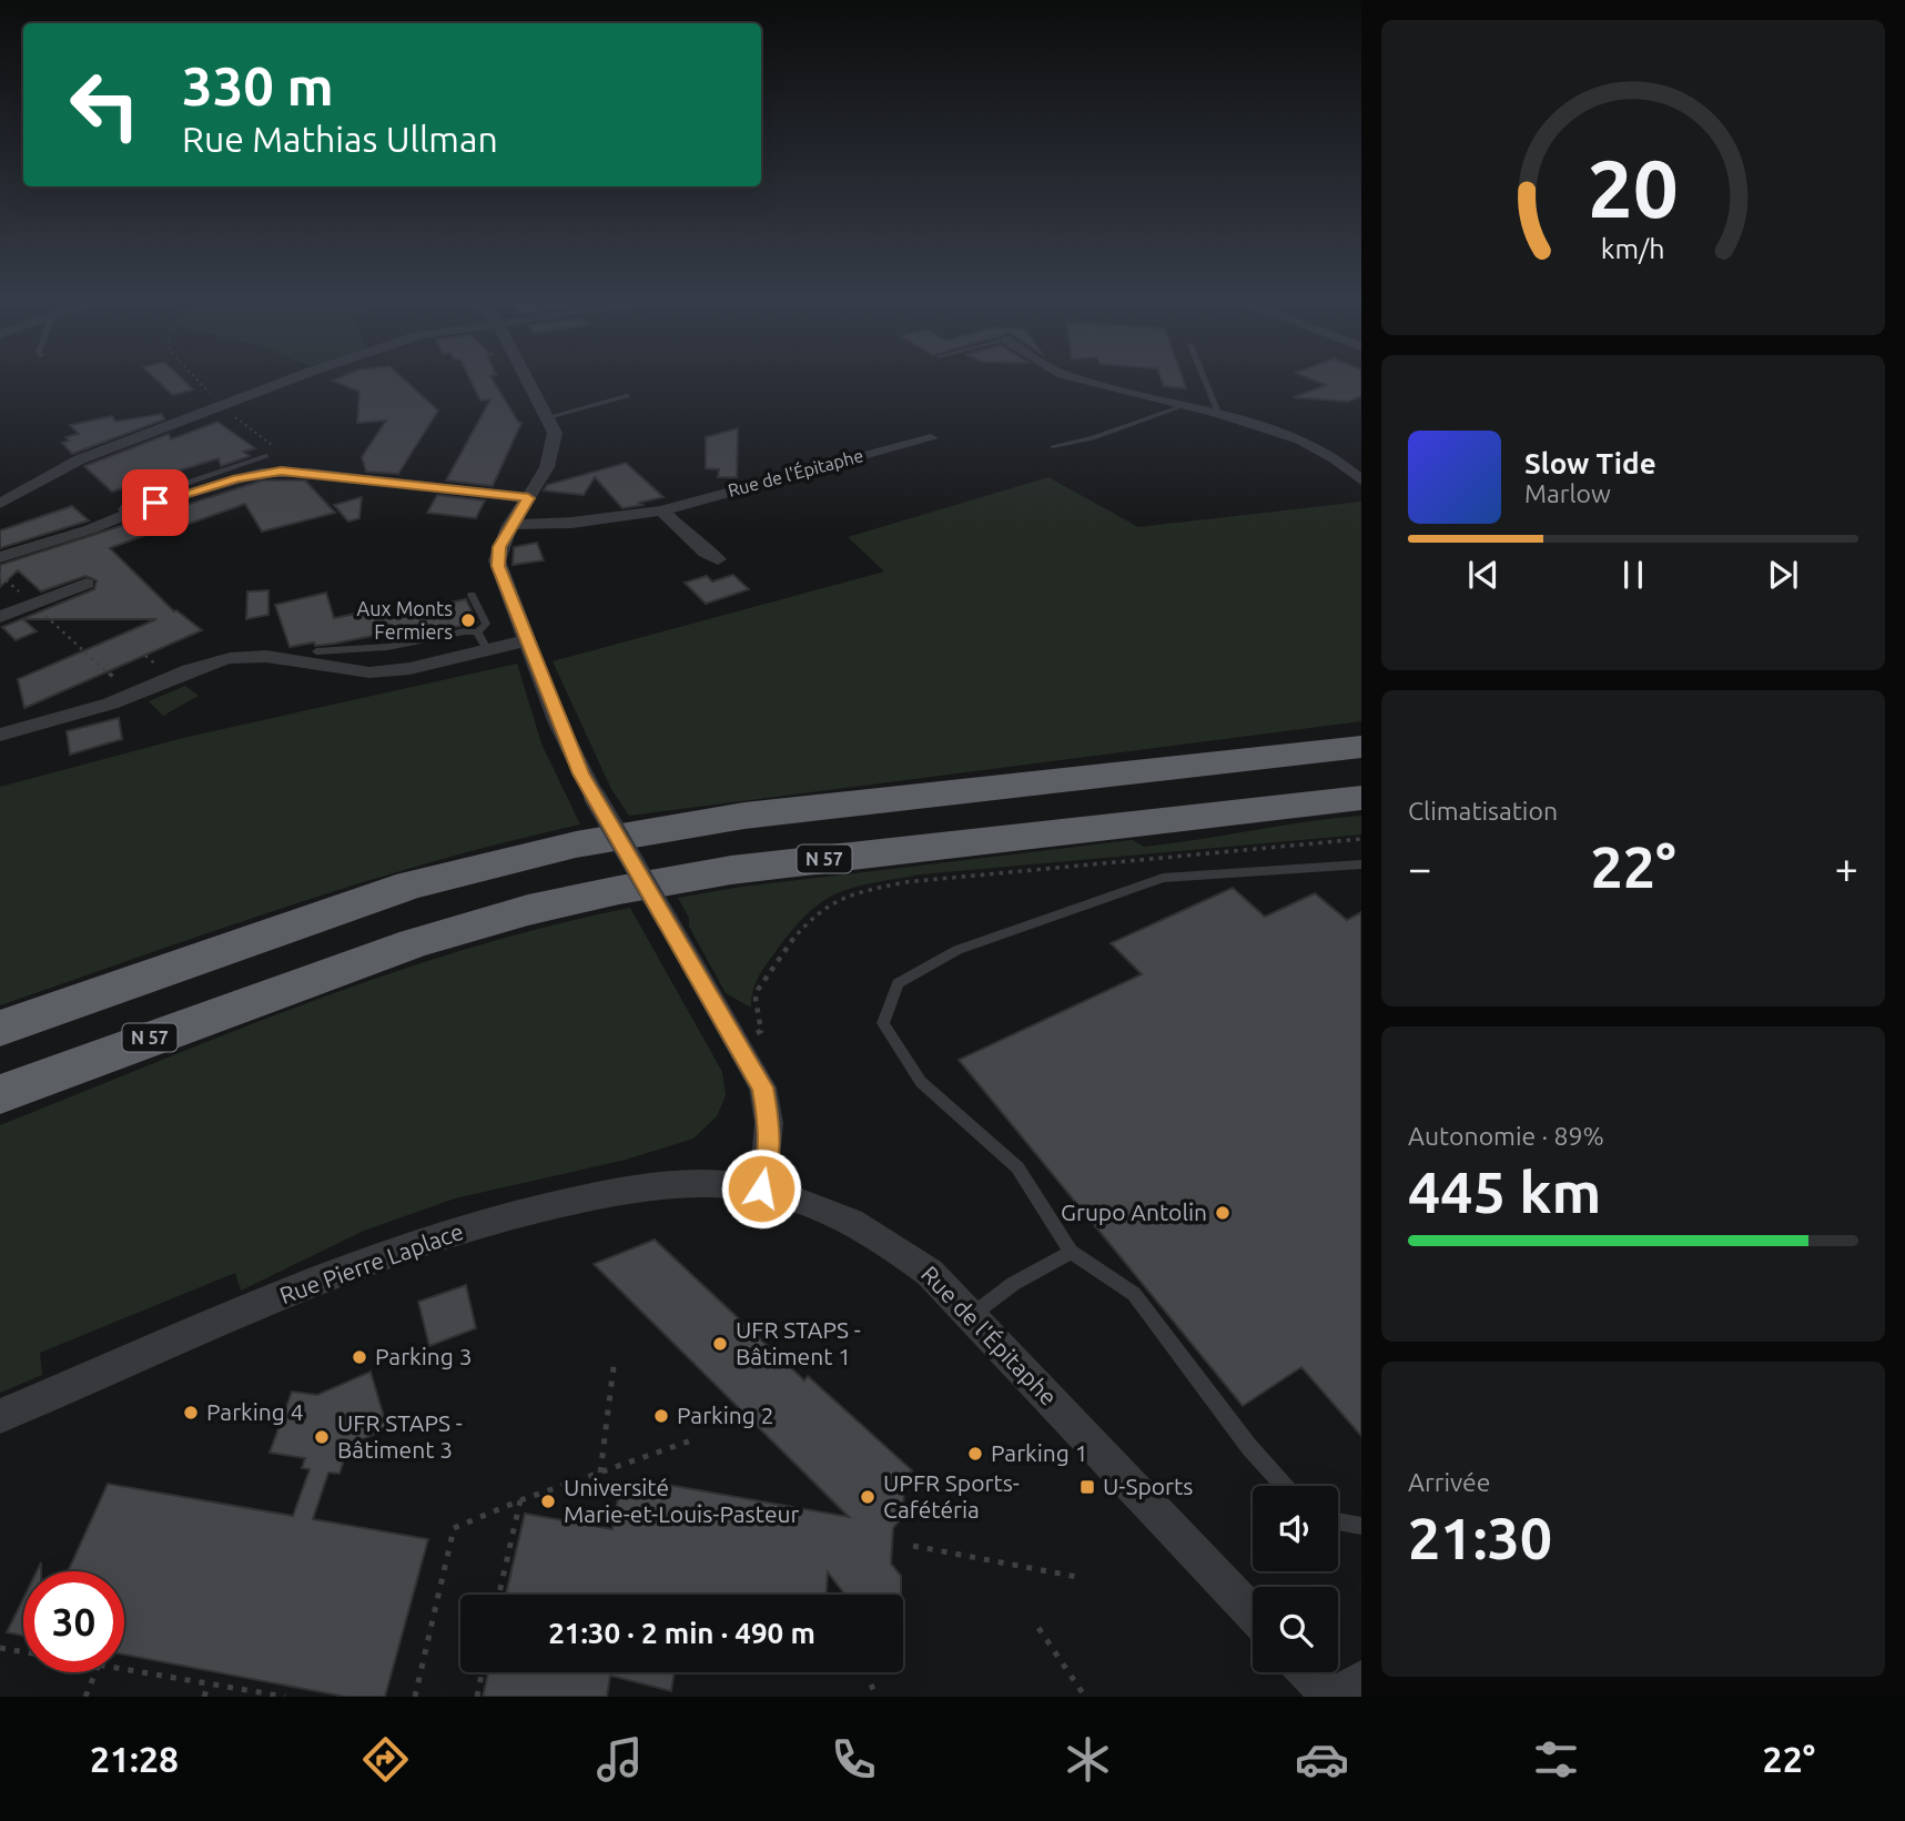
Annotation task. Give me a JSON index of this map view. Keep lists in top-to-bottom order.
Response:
{
  "streets": {
    "highway": ["N 57"],
    "street": ["Rue de l'Épitaphe", "Rue Pierre Laplace"]
  },
  "crossings": [
    ["Rue de l'Épitaphe", "Rue Pierre Laplace"]
  ],
  "places": {
    "other": [
      "Aux Monts Fermiers",
      "Grupo Antolin",
      "UFR STAPS - Bâtiment 1",
      "Parking 3",
      "Parking 4",
      "Parking 2",
      "UFR STAPS - Bâtiment 3",
      "Parking 1",
      "UPFR Sports- Cafétéria",
      "Université Marie-et-Louis-Pasteur"
    ],
    "transit": ["U-Sports"]
  },
  "page": {
    "turn": ["330 m", "Rue Mathias Ullman"],
    "song": ["Slow Tide", "Marlow"],
    "tile": [
      "Climatisation",
      ["Autonomie · 89%", "445 km"],
      ["Arrivée", "21:30"]
    ],
    "heat": ["−", "22°", "+"],
    "limit": "30",
    "trip": "21:30 · 2 min · 490 m",
    "tabs": ["21:28", "22°"],
    "gauge": ["20", "km/h"]
  }
}
